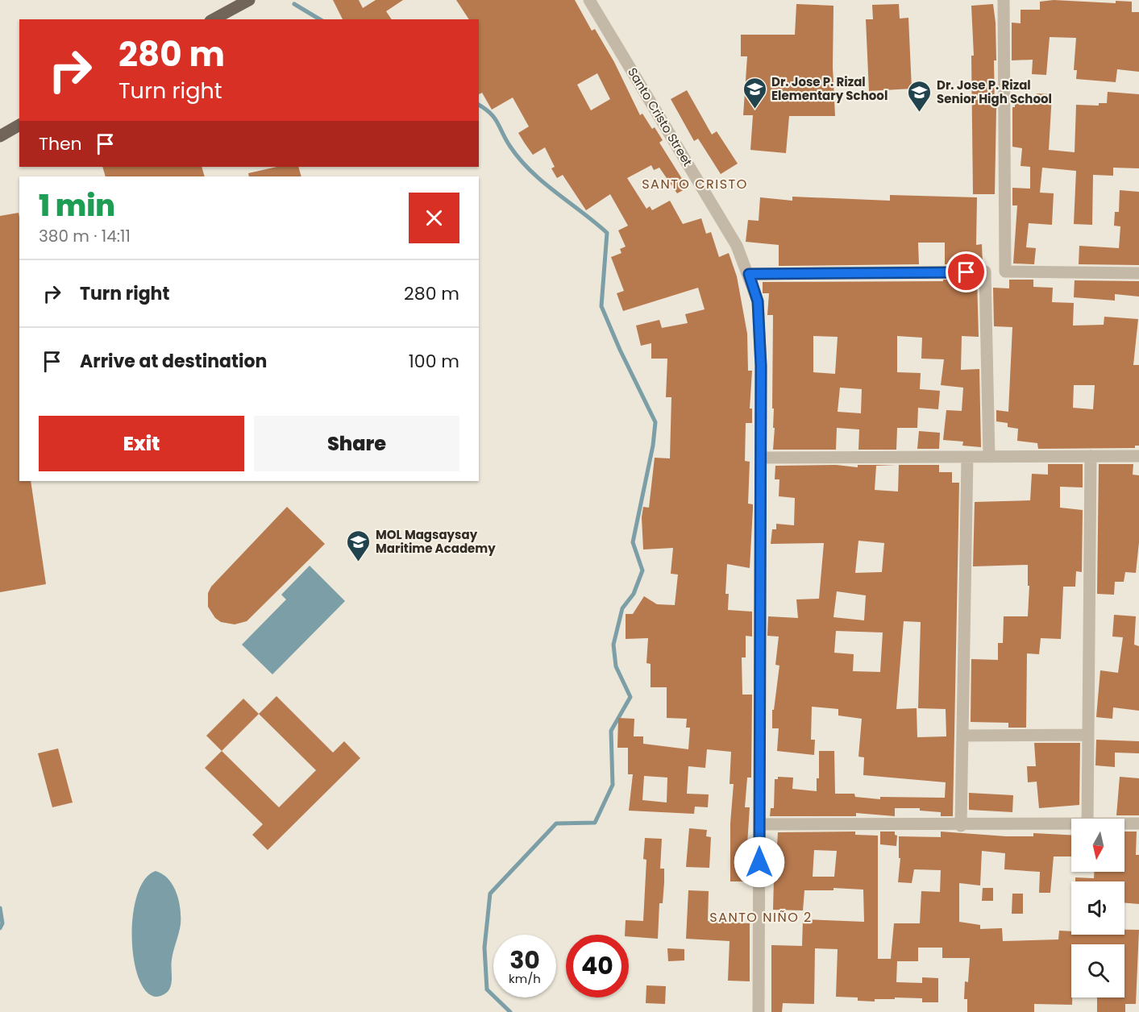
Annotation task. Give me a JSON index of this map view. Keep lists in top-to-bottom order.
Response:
{
  "streets": {
    "street": ["Santo Cristo Street"]
  },
  "districts": ["SANTO CRISTO", "SANTO NIÑO 2"],
  "places": {
    "school or university": ["Dr. Jose P. Rizal Elementary School", "Dr. Jose P. Rizal Senior High School", "MOL Magsaysay Maritime Academy"]
  },
  "north": "bottom",
  "page": {
    "turn": ["280 m", "Turn right"],
    "then": "Then",
    "heading": ["1 min", "380 m · 14:11"],
    "list": [
      {
        "name": "Turn right",
        "value": "280 m"
      },
      {
        "name": "Arrive at destination",
        "value": "100 m"
      }
    ],
    "buttons": ["Exit", "Share"],
    "speed": "30 km/h",
    "limit": "40"
  }
}
